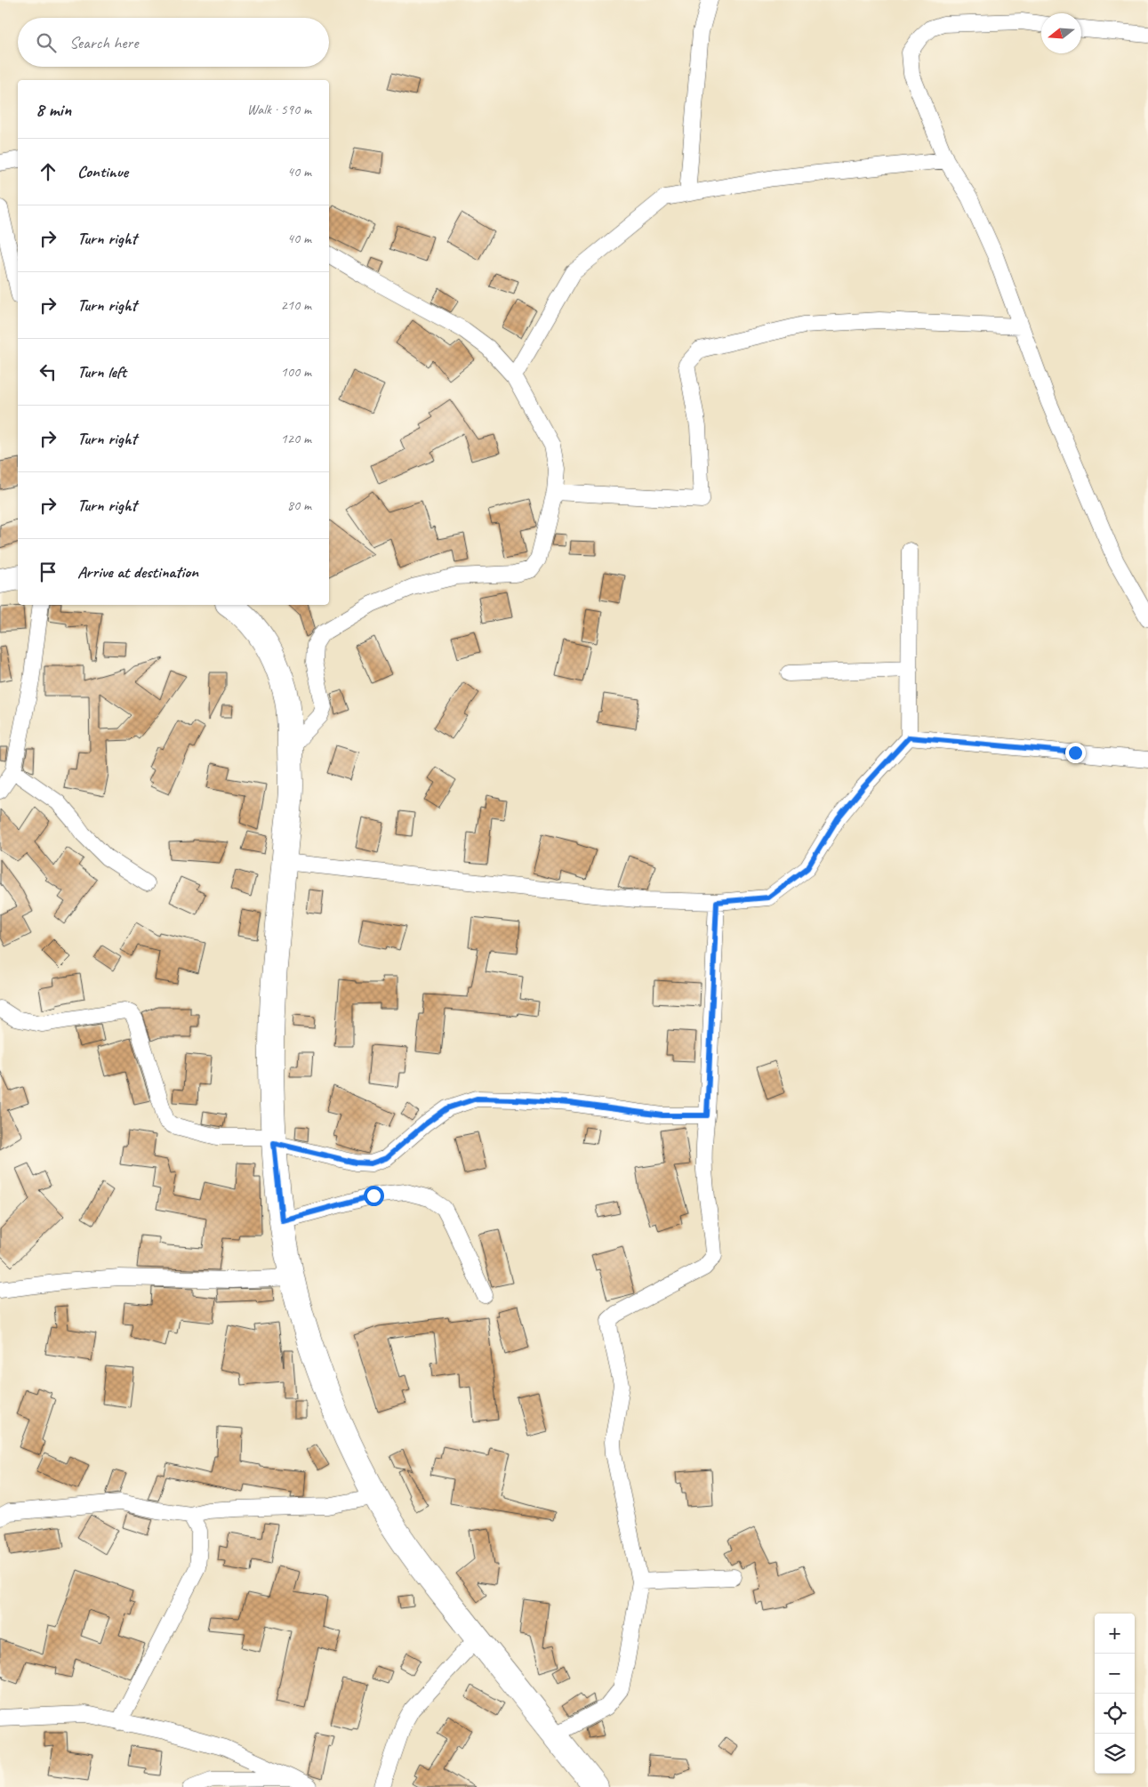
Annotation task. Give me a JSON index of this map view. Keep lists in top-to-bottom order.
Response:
{
  "north": "left",
  "page": {
    "search": "Search here",
    "heading": ["8 min", "Walk · 590 m"],
    "list": [
      ["Continue", "40 m"],
      ["Turn right", "40 m"],
      ["Turn right", "210 m"],
      ["Turn left", "100 m"],
      ["Turn right", "120 m"],
      ["Turn right", "80 m"],
      "Arrive at destination"
    ],
    "map_buttons": ["+", "−"]
  }
}
